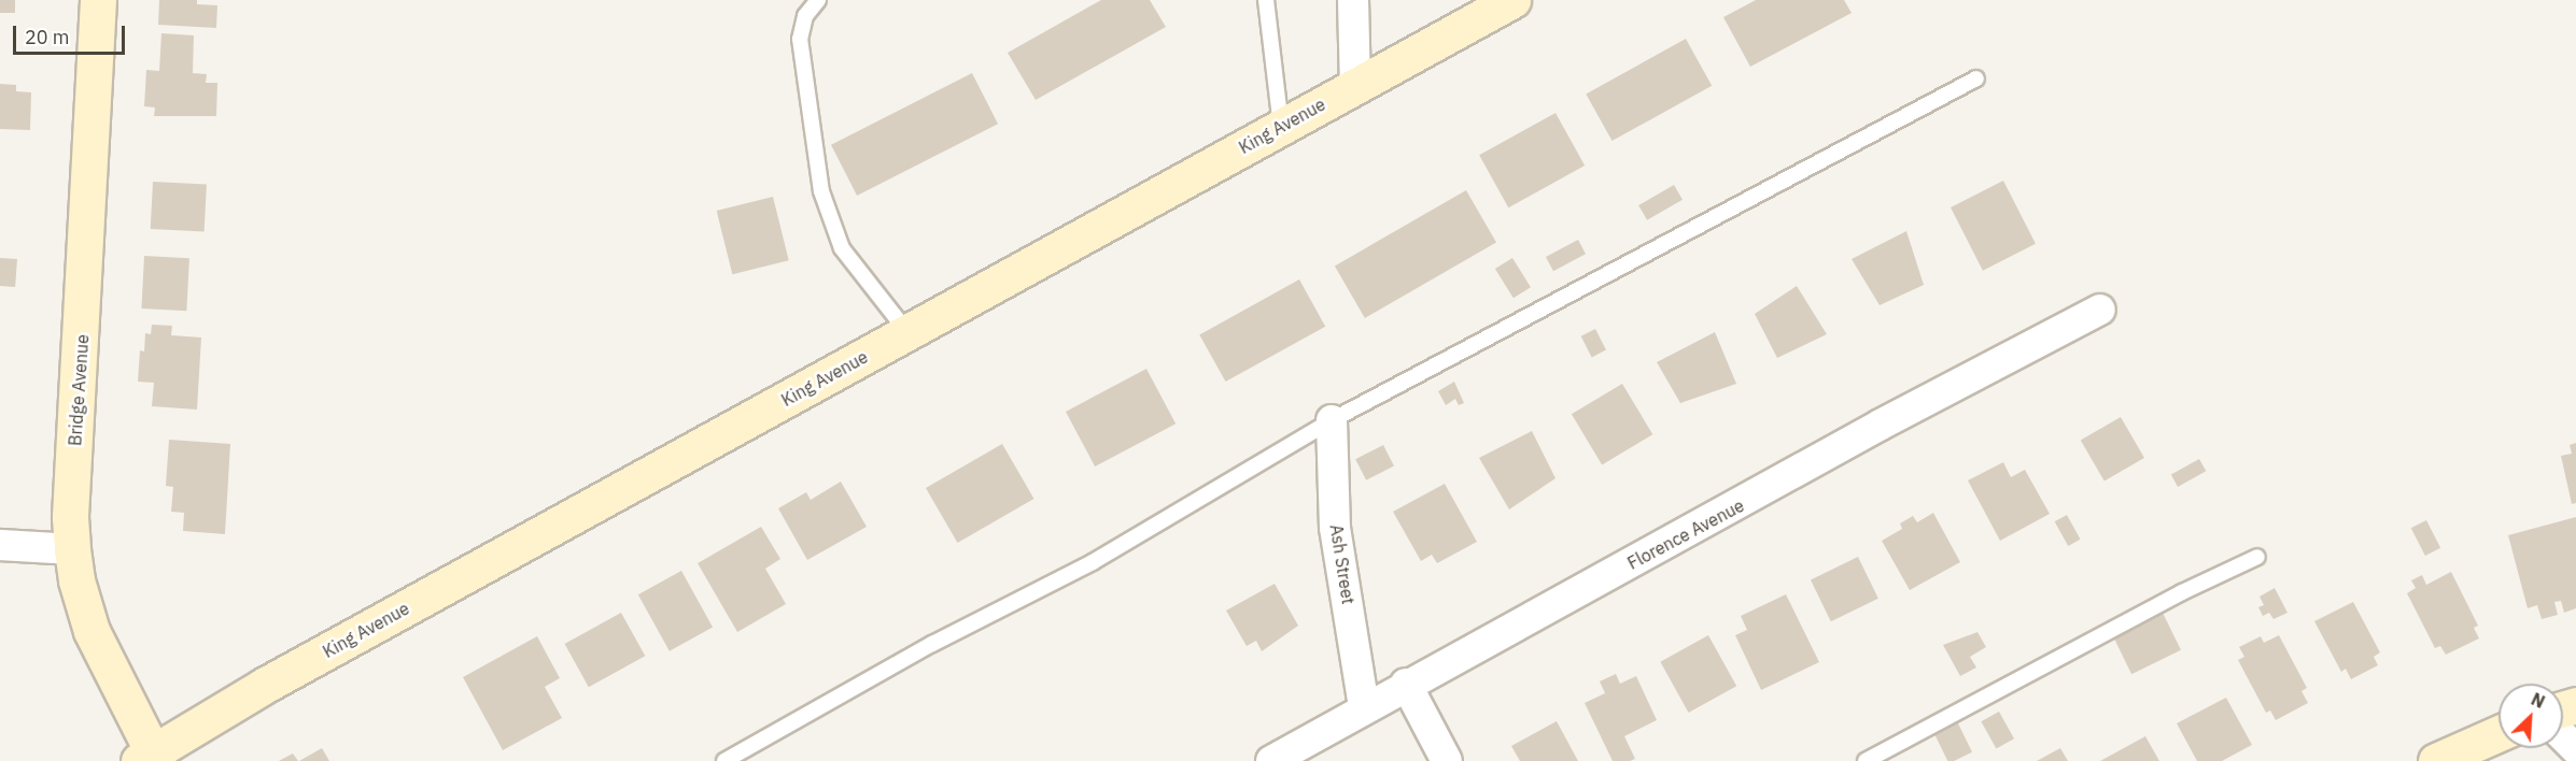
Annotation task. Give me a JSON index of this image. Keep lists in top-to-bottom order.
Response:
{
  "streets": {
    "street": [
      "King Avenue",
      "Bridge Avenue",
      "Florence Avenue",
      "Ash Street"
    ]
  },
  "crossings": [
    ["King Avenue", "Bridge Avenue"],
    ["Florence Avenue", "Ash Street"]
  ],
  "scale_bar": "20 m",
  "north": "top right"
}
